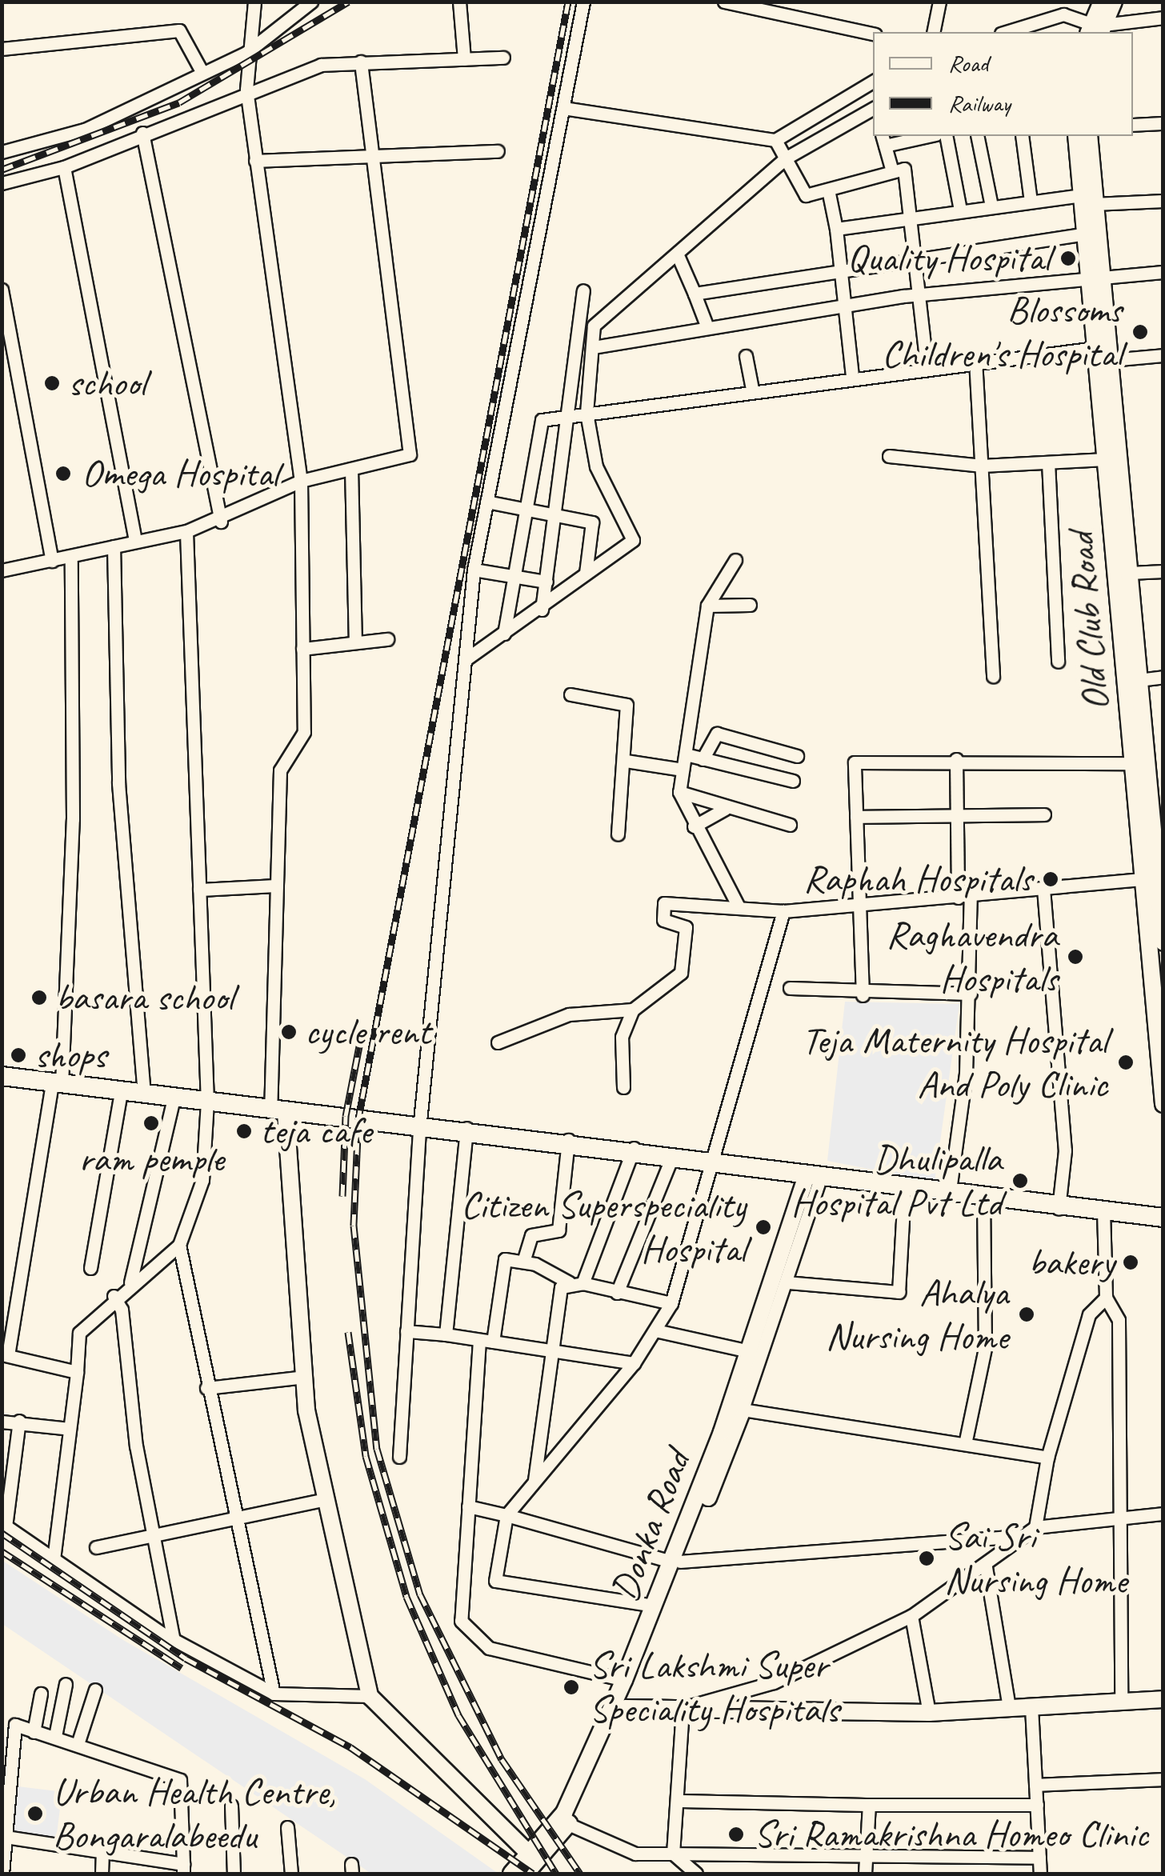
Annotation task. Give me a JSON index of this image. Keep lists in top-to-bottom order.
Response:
{
  "streets": {
    "street": ["Old Club Road", "Donka Road"]
  },
  "places": [
    "Quality Hospital",
    "Blossoms Children's Hospital",
    "school",
    "Omega Hospital",
    "Raphah Hospitals",
    "Raghavendra Hospitals",
    "basara school",
    "cycle rent",
    "shops",
    "Teja Maternity Hospital And Poly Clinic",
    "ram pemple",
    "teja cafe",
    "Dhulipalla Hospital Pvt Ltd",
    "Citizen Superspeciality Hospital",
    "bakery",
    "Ahalya Nursing Home",
    "Sai Sri Nursing Home",
    "Sri Lakshmi Super Speciality Hospitals",
    "Urban Health Centre, Bongaralabeedu",
    "Sri Ramakrishna Homeo Clinic"
  ],
  "legend": ["Road", "Railway"]
}
